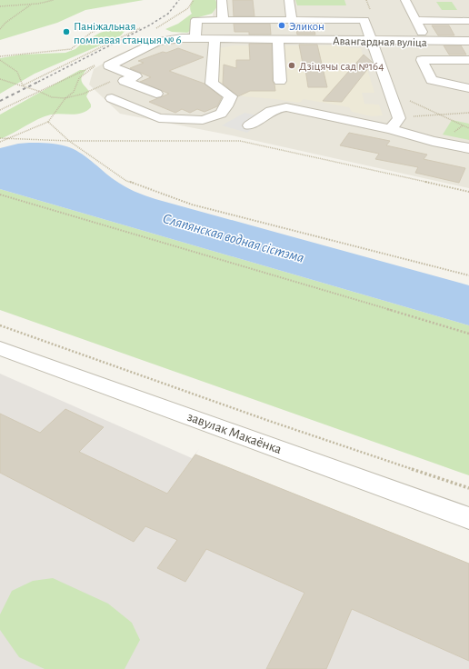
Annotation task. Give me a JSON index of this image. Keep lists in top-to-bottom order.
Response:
{
  "streets": {
    "street": ["Авангардная вуліца", "завулак Макаёнка"]
  },
  "water": ["Сляпянская водная сістэма"],
  "places": ["Эликон", "Паніжальная помпавая станцыя № 6", "Дзіцячы сад №164"]
}
